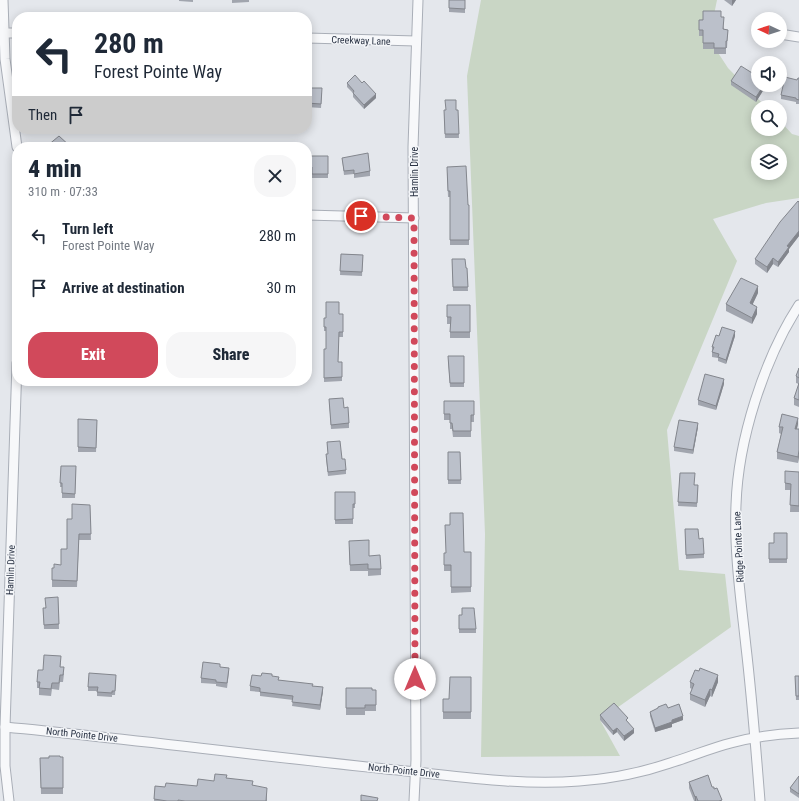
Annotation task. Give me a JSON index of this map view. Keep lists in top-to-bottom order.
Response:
{
  "streets": {
    "street": [
      "Creekway Lane",
      "Hamlin Drive",
      "Ridge Pointe Lane",
      "North Pointe Drive"
    ]
  },
  "crossings": [
    ["Creekway Lane", "Hamlin Drive"],
    ["Hamlin Drive", "North Pointe Drive"],
    ["Ridge Pointe Lane", "North Pointe Drive"]
  ],
  "north": "left",
  "page": {
    "turn": ["280 m", "Forest Pointe Way"],
    "then": "Then",
    "heading": ["4 min", "310 m · 07:33"],
    "list": [
      {
        "name": "Turn left",
        "note": "Forest Pointe Way",
        "value": "280 m"
      },
      {
        "name": "Arrive at destination",
        "value": "30 m"
      }
    ],
    "buttons": ["Exit", "Share"]
  }
}
